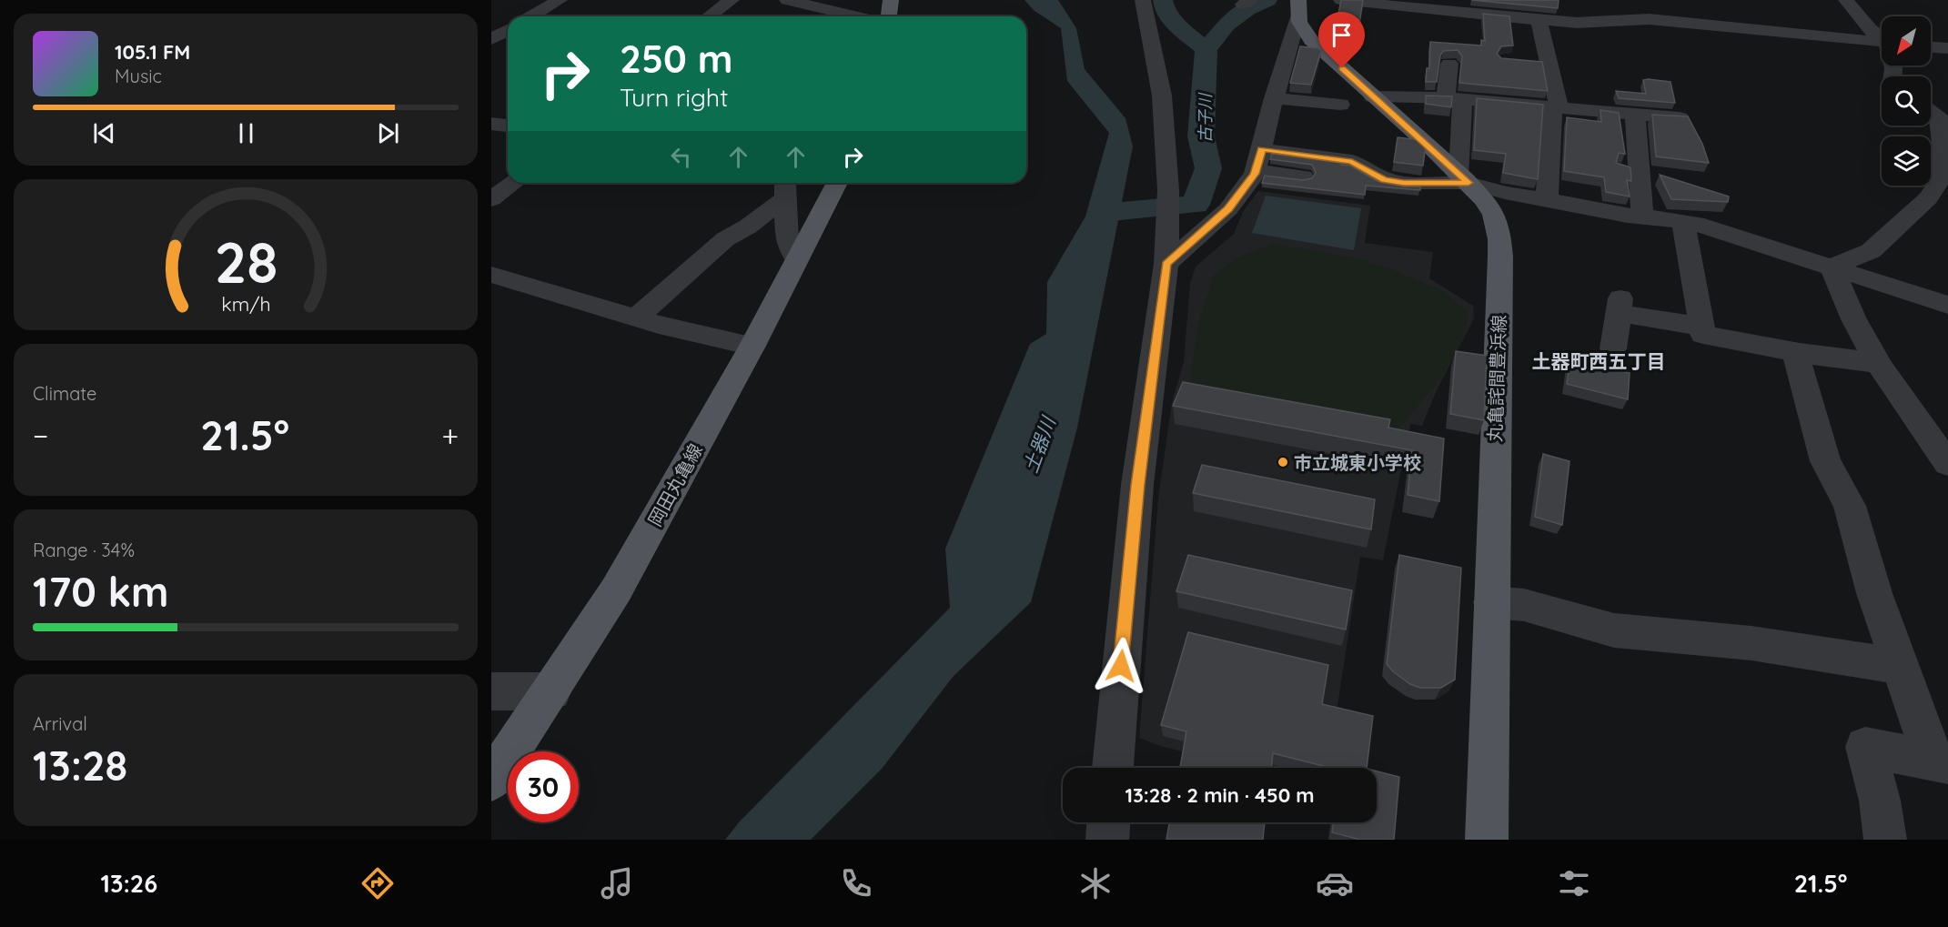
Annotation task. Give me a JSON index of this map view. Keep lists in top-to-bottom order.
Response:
{
  "streets": {
    "main road": ["丸亀詫間豊浜線", "岡田丸亀線"]
  },
  "districts": ["土器町西五丁目"],
  "water": ["古子川", "土器川"],
  "places": ["市立城東小学校"],
  "north": "bottom left",
  "page": {
    "turn": ["250 m", "Turn right"],
    "song": ["105.1 FM", "Music"],
    "tile": [
      "Climate",
      ["Range · 34%", "170 km"],
      ["Arrival", "13:28"]
    ],
    "heat": ["−", "21.5°", "+"],
    "limit": "30",
    "trip": "13:28 · 2 min · 450 m",
    "tabs": ["13:26", "21.5°"],
    "gauge": ["28", "km/h"]
  }
}
